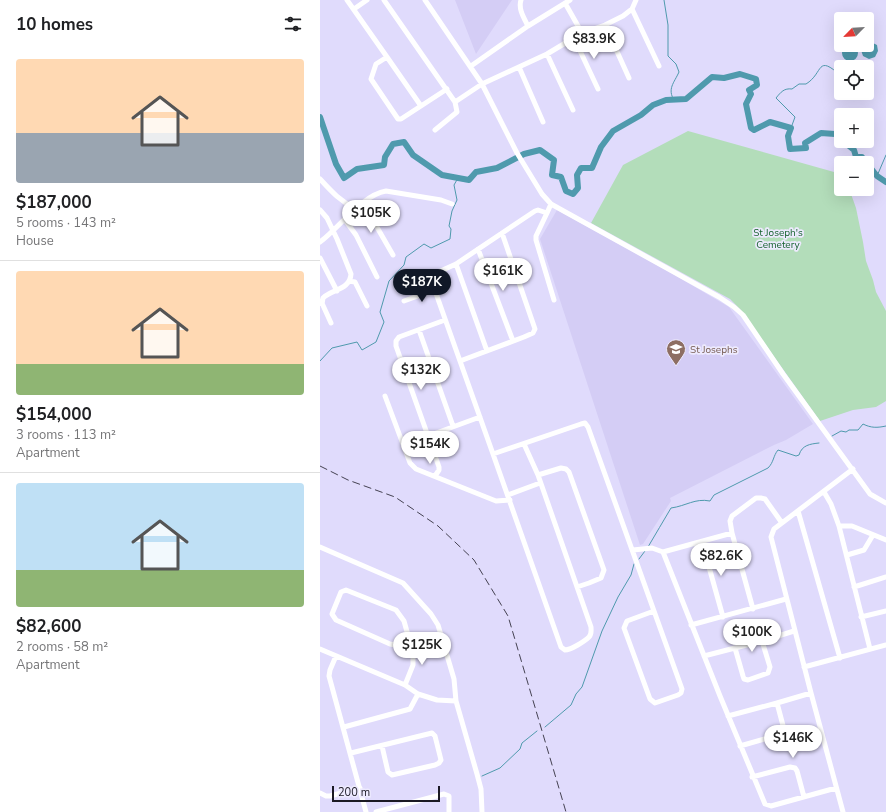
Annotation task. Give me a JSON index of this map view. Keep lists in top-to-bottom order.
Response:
{
  "parks": ["St Joseph's Cemetery"],
  "places": {
    "school or university": ["St Josephs"]
  },
  "scale_bar": "200 m",
  "north": "bottom left",
  "page": {
    "heading": "10 homes",
    "map_buttons": ["+", "−"],
    "price": [
      "$83.9K",
      "$105K",
      "$161K",
      "$187K",
      "$132K",
      "$154K",
      "$82.6K",
      "$100K",
      "$125K",
      "$146K"
    ],
    "list": [
      {
        "name": "$187,000",
        "note": "5 rooms · 143 m² · House"
      },
      {
        "name": "$154,000",
        "note": "3 rooms · 113 m² · Apartment"
      },
      {
        "name": "$82,600",
        "note": "2 rooms · 58 m² · Apartment"
      }
    ],
    "scale": "200 m"
  }
}
